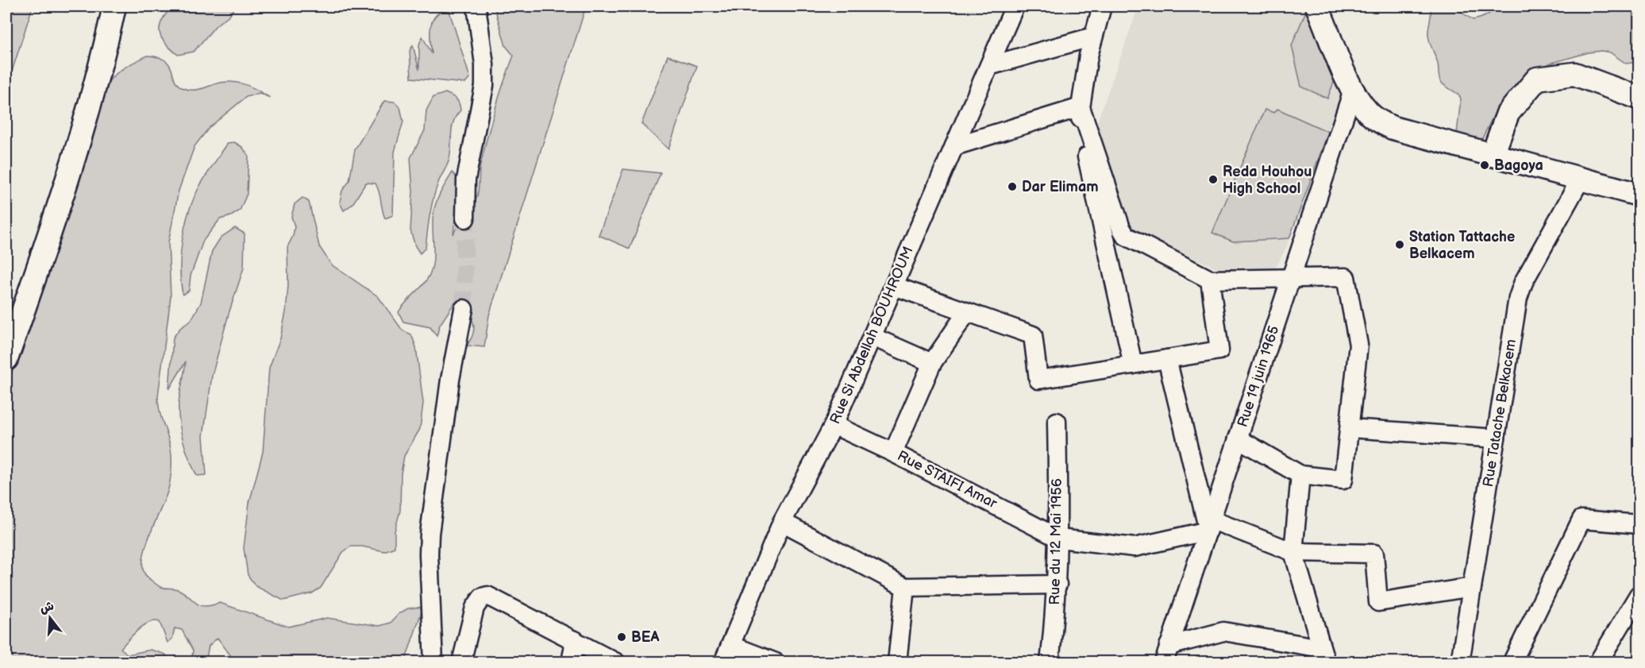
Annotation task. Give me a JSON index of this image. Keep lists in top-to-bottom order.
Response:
{
  "streets": {
    "street": [
      "Rue Si Abdellah BOUHROUM",
      "Rue 19 juin 1965",
      "Rue Tatache Belkacem",
      "Rue STAIFI Amar",
      "Rue du 12 Mai 1956"
    ]
  },
  "crossings": [
    ["Rue Si Abdellah BOUHROUM", "Rue STAIFI Amar"],
    ["Rue STAIFI Amar", "Rue du 12 Mai 1956"]
  ],
  "places": [
    "Bagoya",
    "Reda Houhou High School",
    "Dar Elimam",
    "Station Tattache Belkacem",
    "BEA"
  ],
  "north": "top"
}
